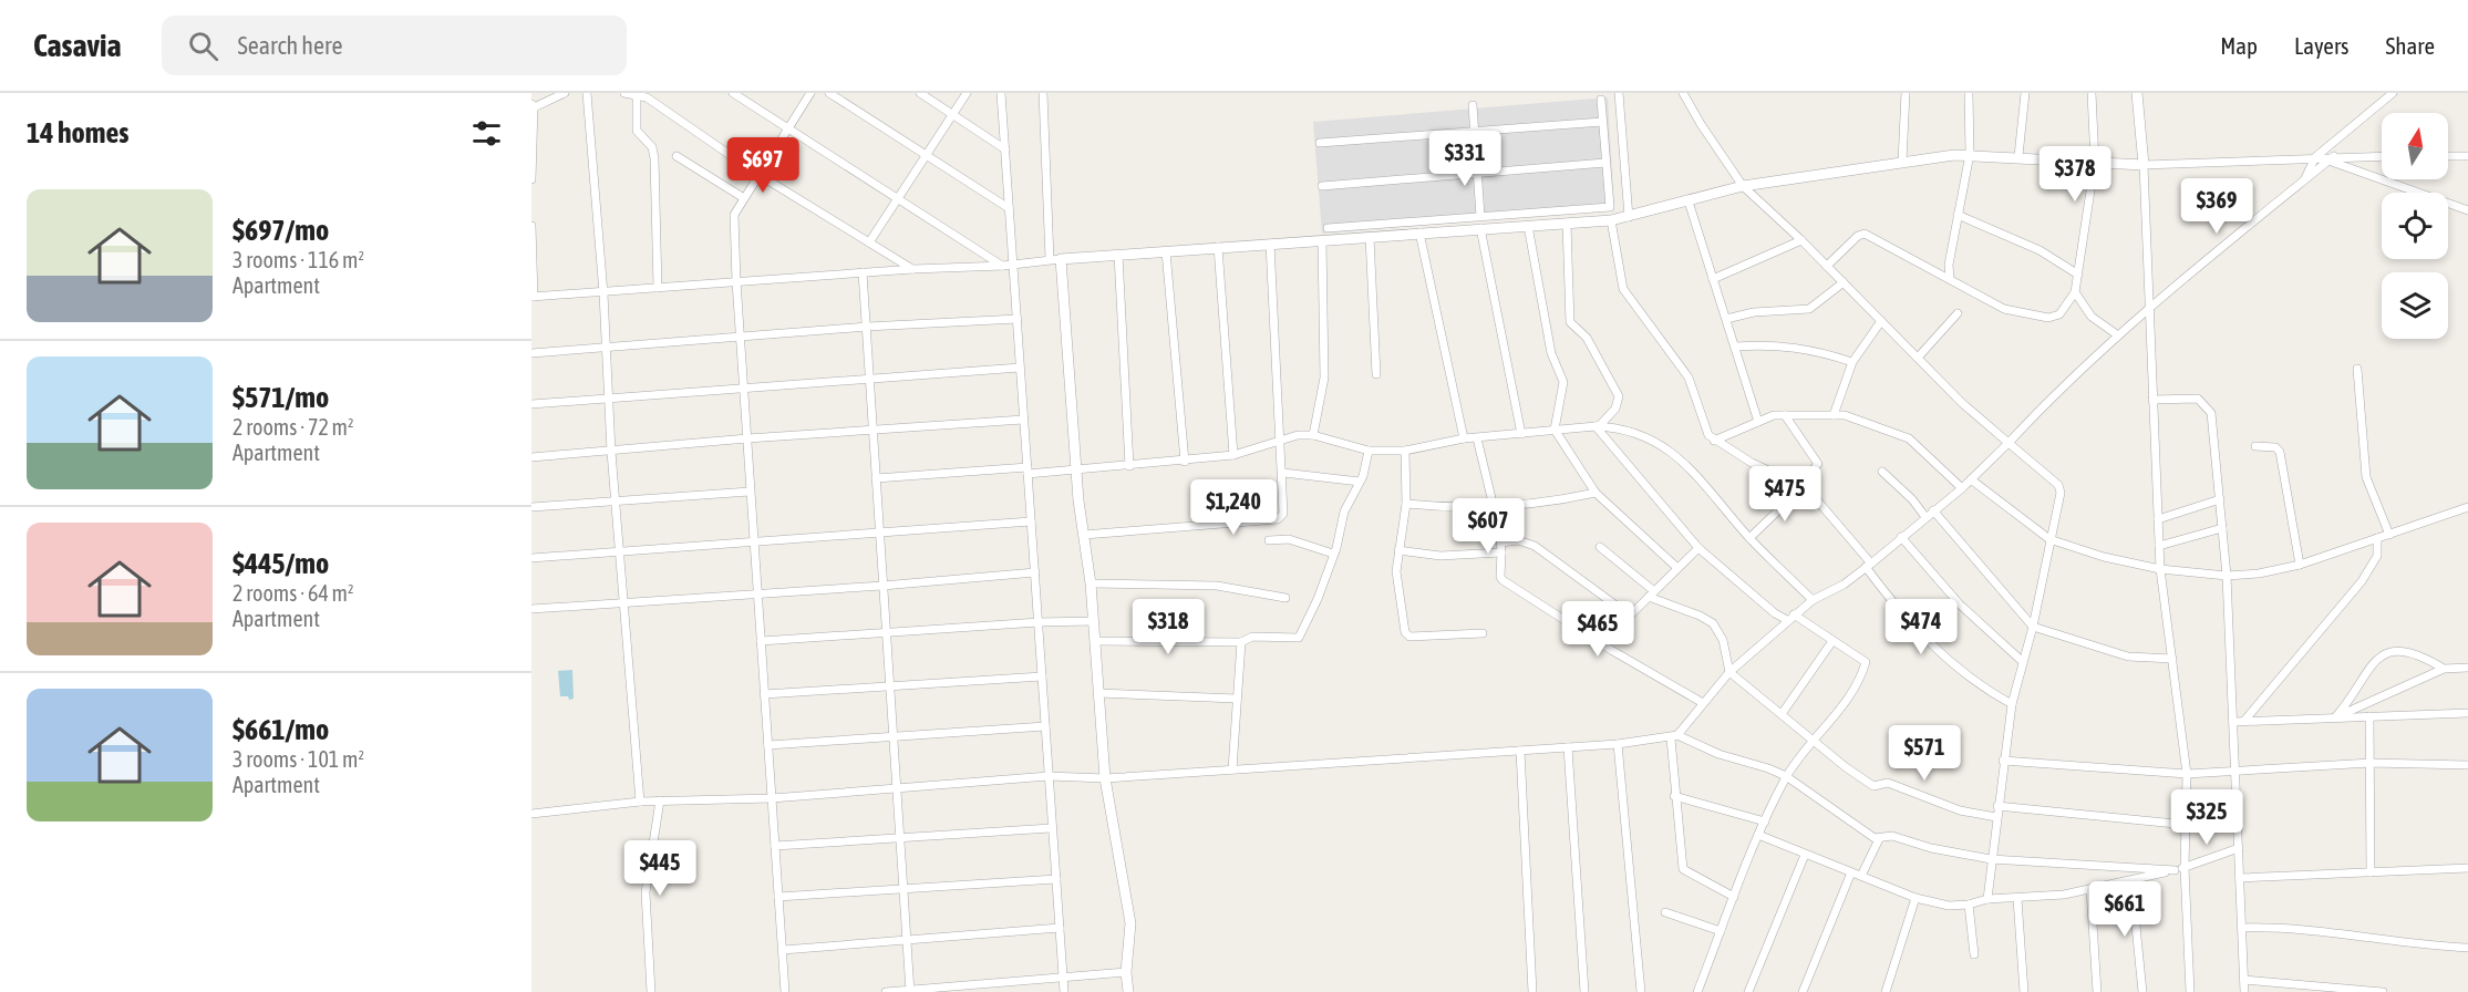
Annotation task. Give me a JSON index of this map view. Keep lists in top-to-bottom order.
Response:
{
  "north": "top",
  "page": {
    "header": "Casavia",
    "search": "Search here",
    "nav": ["Map", "Layers", "Share"],
    "heading": "14 homes",
    "price": [
      "$331",
      "$697",
      "$378",
      "$369",
      "$475",
      "$1,240",
      "$607",
      "$318",
      "$474",
      "$465",
      "$571",
      "$325",
      "$445",
      "$661"
    ],
    "list": [
      {
        "name": "$697/mo",
        "note": "3 rooms · 116 m² · Apartment"
      },
      {
        "name": "$571/mo",
        "note": "2 rooms · 72 m² · Apartment"
      },
      {
        "name": "$445/mo",
        "note": "2 rooms · 64 m² · Apartment"
      },
      {
        "name": "$661/mo",
        "note": "3 rooms · 101 m² · Apartment"
      }
    ]
  }
}
